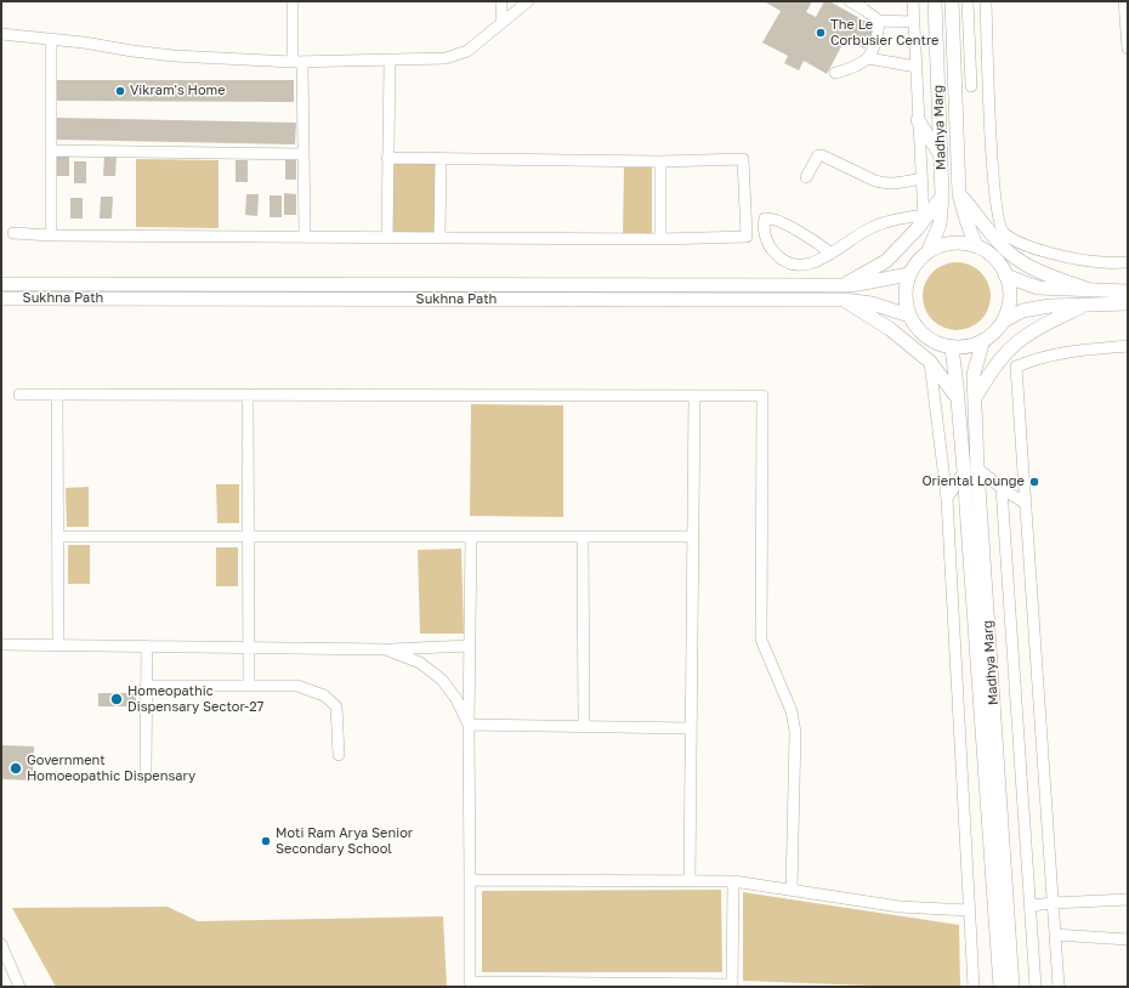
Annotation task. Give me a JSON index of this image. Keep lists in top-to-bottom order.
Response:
{
  "streets": {
    "main road": ["Madhya Marg", "Sukhna Path"]
  },
  "crossings": [
    ["Madhya Marg", "Sukhna Path"]
  ],
  "places": [
    "The Le Corbusier Centre",
    "Vikram's Home",
    "Oriental Lounge",
    "Homeopathic Dispensary Sector-27",
    "Government Homoeopathic Dispensary",
    "Moti Ram Arya Senior Secondary School"
  ]
}
